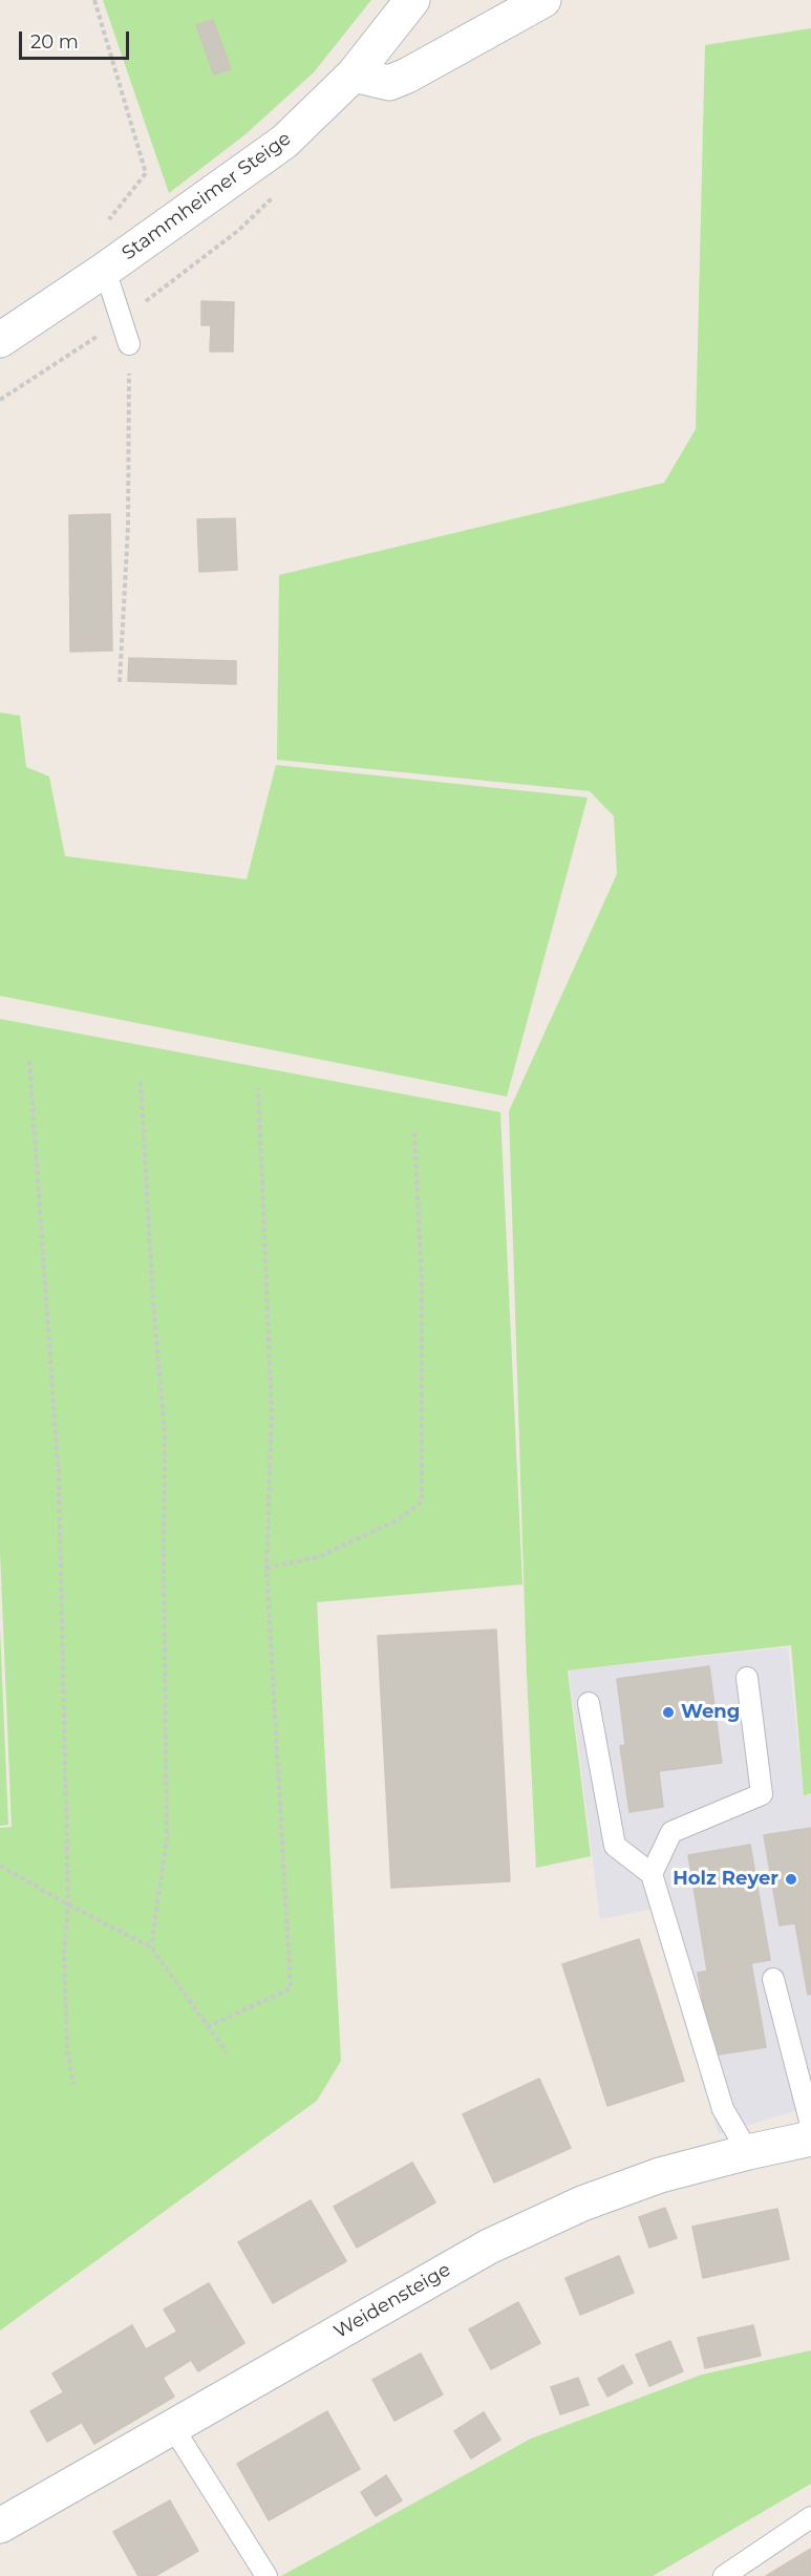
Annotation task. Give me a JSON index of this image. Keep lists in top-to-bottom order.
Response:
{
  "streets": {
    "street": ["Stammheimer Steige", "Weidensteige"]
  },
  "places": ["Weng", "Holz Reyer"],
  "scale_bar": "20 m"
}
